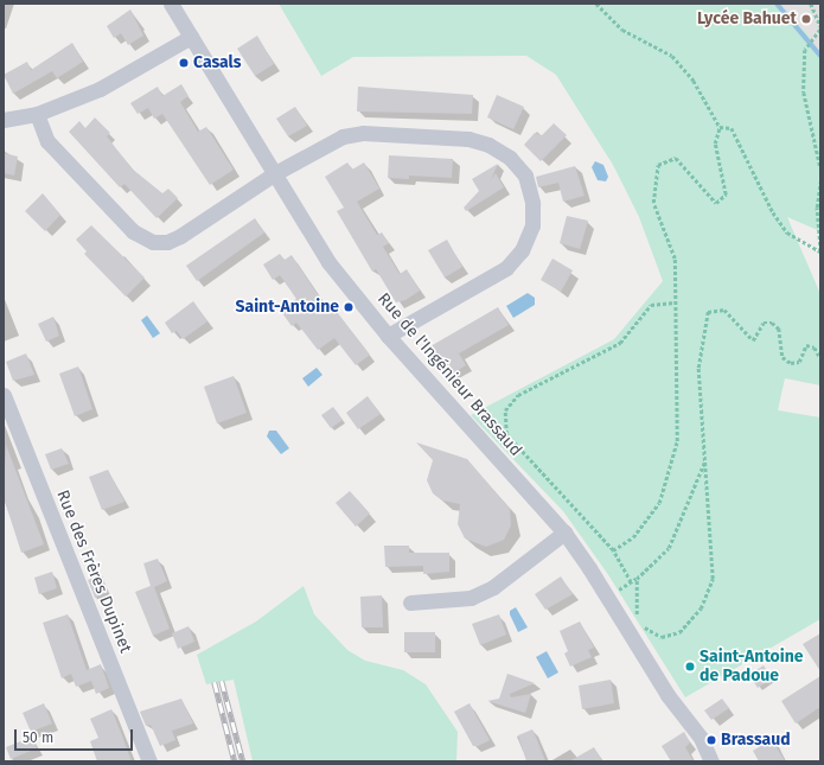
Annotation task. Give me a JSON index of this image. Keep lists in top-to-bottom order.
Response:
{
  "streets": {
    "street": ["Rue de l'Ingénieur Brassaud", "Rue des Frères Dupinet"]
  },
  "places": [
    "Lycée Bahuet",
    "Casals",
    "Saint-Antoine",
    "Saint-Antoine de Padoue",
    "Brassaud"
  ],
  "scale_bar": "50 m"
}
